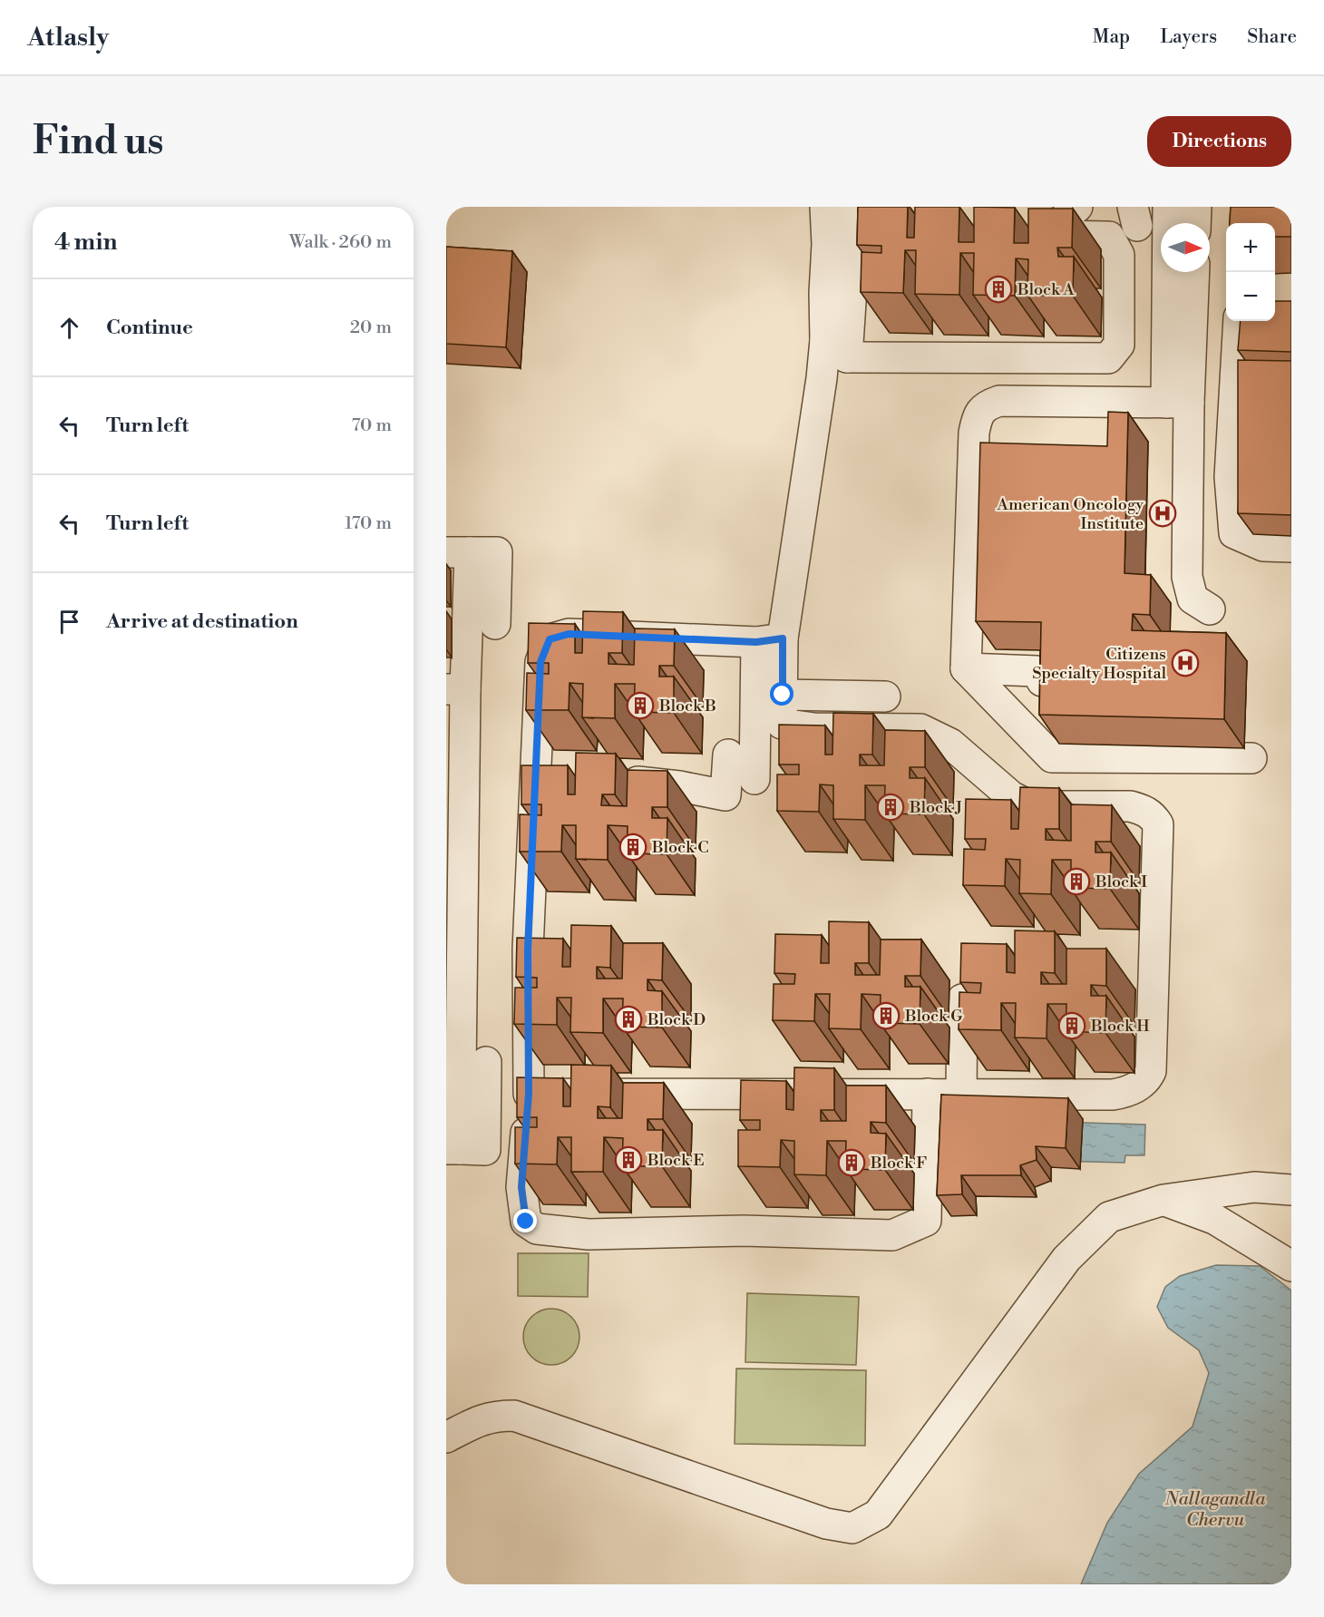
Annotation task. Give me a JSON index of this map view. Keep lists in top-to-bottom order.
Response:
{
  "water": ["Nallagandla Chervu"],
  "places": {
    "building": [
      "Block A",
      "Block B",
      "Block J",
      "Block C",
      "Block I",
      "Block G",
      "Block D",
      "Block H",
      "Block E",
      "Block F"
    ],
    "hospital": ["American Oncology Institute", "Citizens Specialty Hospital"]
  },
  "north": "right",
  "page": {
    "header": "Atlasly",
    "nav": ["Map", "Layers", "Share"],
    "buttons": "Directions",
    "title": "Find us",
    "heading": ["4 min", "Walk · 260 m"],
    "map_buttons": ["+", "−"],
    "list": [
      ["Continue", "20 m"],
      ["Turn left", "70 m"],
      ["Turn left", "170 m"],
      "Arrive at destination"
    ]
  }
}
